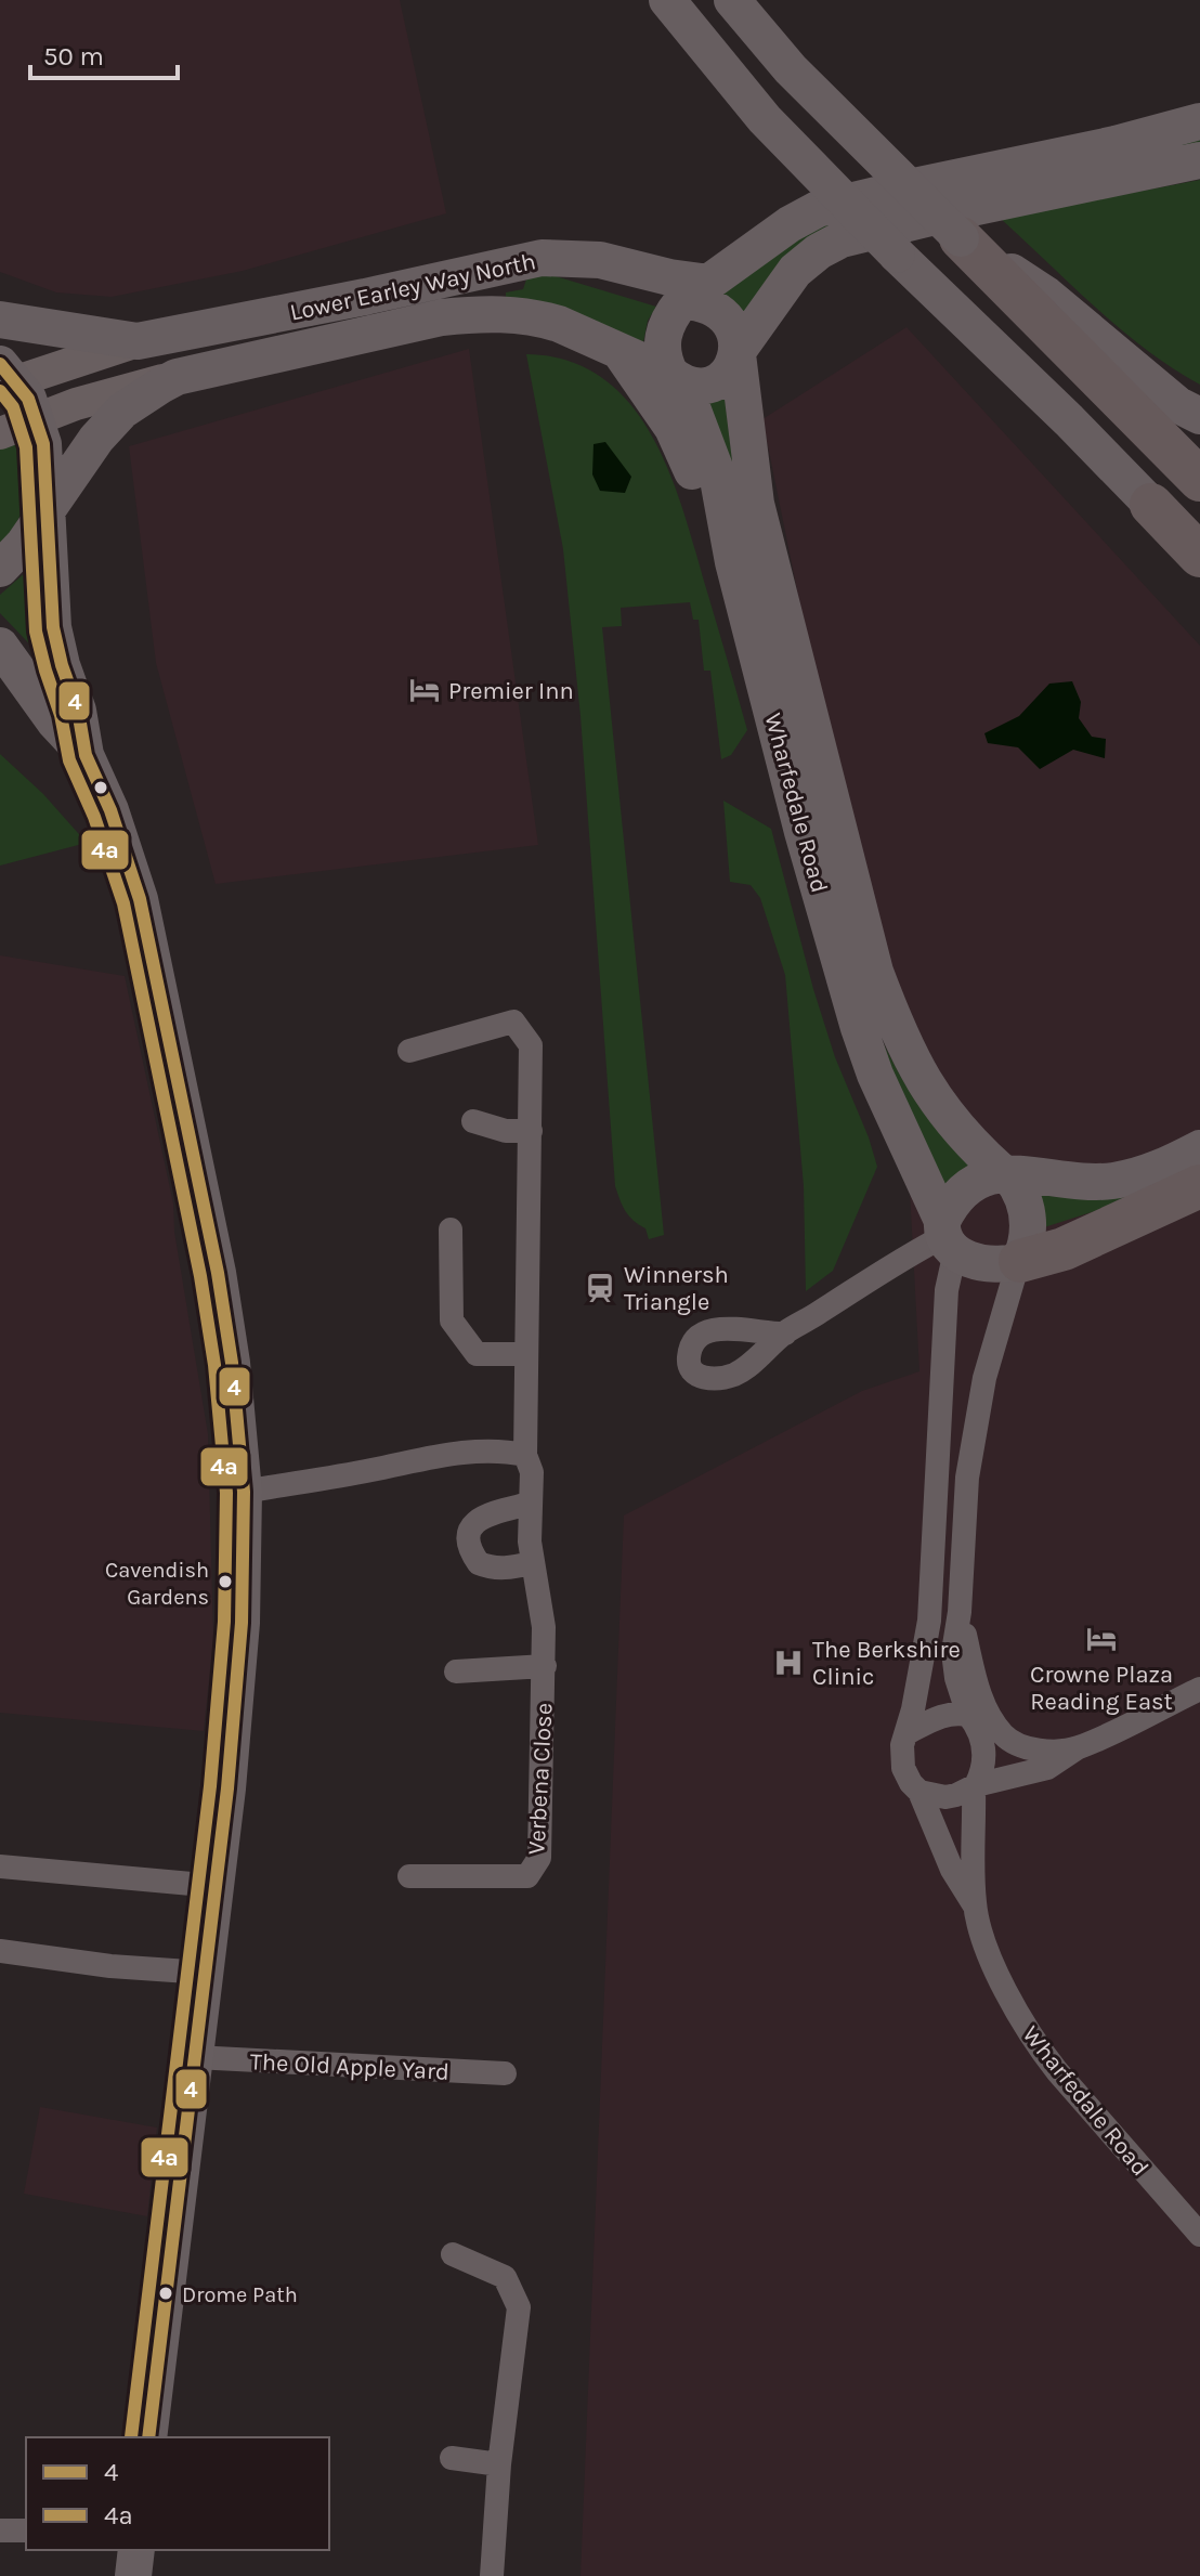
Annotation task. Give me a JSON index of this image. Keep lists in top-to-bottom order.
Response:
{
  "streets": {
    "main road": ["Lower Earley Way North", "Wharfedale Road"],
    "street": ["Verbena Close", "The Old Apple Yard"]
  },
  "crossings": [
    ["Lower Earley Way North", "Wharfedale Road"]
  ],
  "places": {
    "hotel": ["Premier Inn", "Crowne Plaza Reading East"],
    "station": ["Winnersh Triangle"],
    "other": ["Cavendish Gardens", "Drome Path"],
    "hospital": ["The Berkshire Clinic"]
  },
  "lines": ["transit line 4", "transit line 4a"],
  "legend": ["4", "4a"],
  "scale_bar": "50 m"
}
